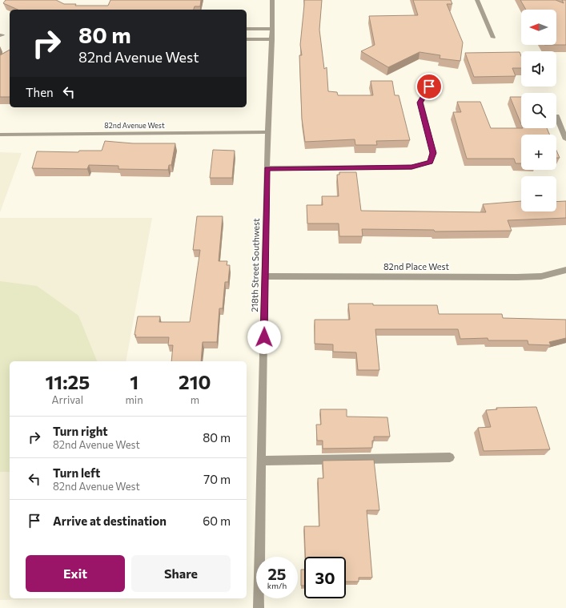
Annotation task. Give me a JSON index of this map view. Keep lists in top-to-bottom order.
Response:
{
  "streets": {
    "street": ["82nd Avenue West", "218th Street Southwest", "82nd Place West"]
  },
  "crossings": [
    ["82nd Avenue West", "218th Street Southwest"],
    ["218th Street Southwest", "82nd Place West"]
  ],
  "north": "left",
  "page": {
    "map_buttons": ["+", "−"],
    "turn": ["80 m", "82nd Avenue West"],
    "then": "Then",
    "eta": [
      "11:25",
      "Arrival",
      "1",
      "min",
      "210",
      "m"
    ],
    "list": [
      {
        "name": "Turn right",
        "note": "82nd Avenue West",
        "value": "80 m"
      },
      {
        "name": "Turn left",
        "note": "82nd Avenue West",
        "value": "70 m"
      },
      {
        "name": "Arrive at destination",
        "value": "60 m"
      }
    ],
    "buttons": ["Exit", "Share"],
    "speed": "25 km/h",
    "limit": "30"
  }
}
